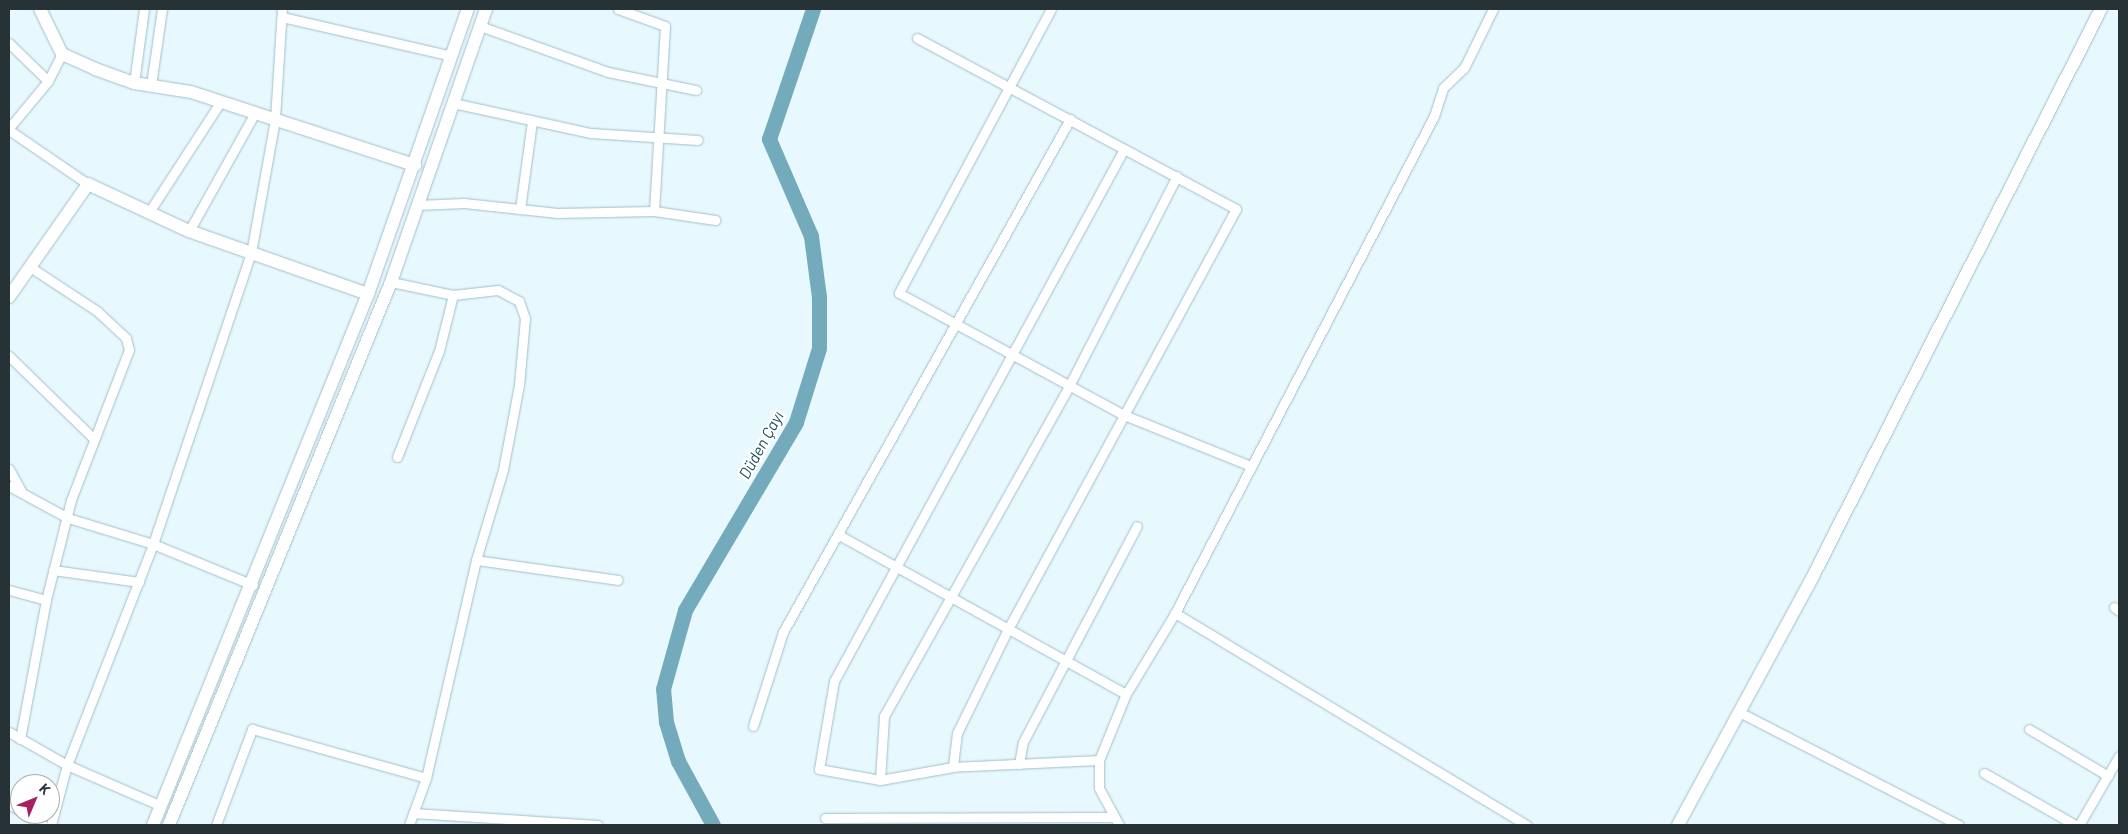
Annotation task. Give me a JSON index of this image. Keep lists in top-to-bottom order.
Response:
{
  "water": ["Düden Çayı"],
  "north": "top right"
}
